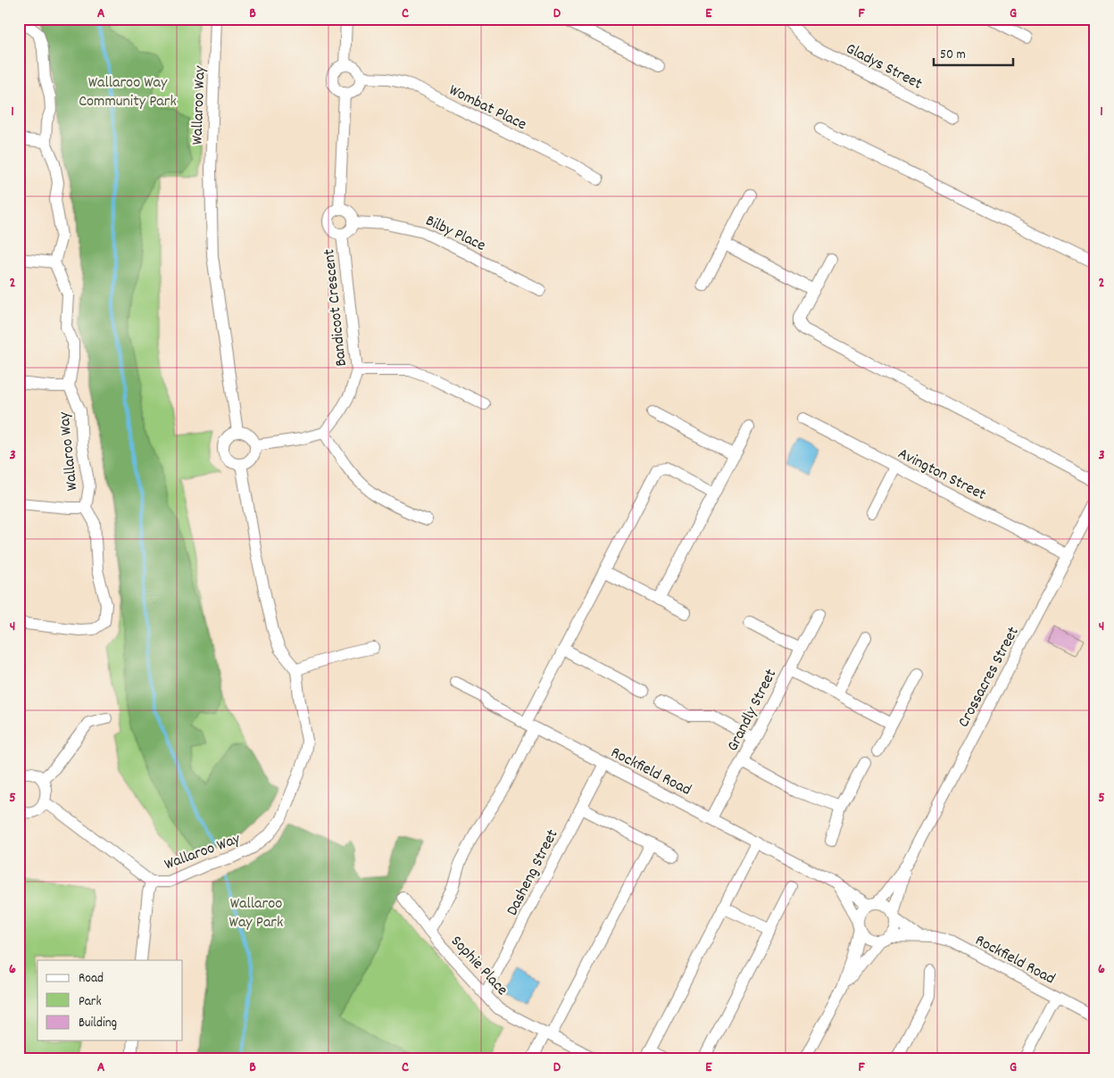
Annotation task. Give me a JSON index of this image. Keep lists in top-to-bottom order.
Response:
{
  "streets": {
    "street": [
      "Gladys Street",
      "Wallaroo Way",
      "Wombat Place",
      "Bilby Place",
      "Bandicoot Crescent",
      "Avington Street",
      "Crossacres Street",
      "Grandly Street",
      "Rockfield Road",
      "Dasheng Street",
      "Sophie Place"
    ]
  },
  "crossings": [
    ["Bilby Place", "Bandicoot Crescent"],
    ["Avington Street", "Crossacres Street"],
    ["Crossacres Street", "Rockfield Road"],
    ["Grandly Street", "Rockfield Road"],
    ["Rockfield Road", "Dasheng Street"],
    ["Dasheng Street", "Sophie Place"]
  ],
  "parks": ["Wallaroo Way Community Park", "Wallaroo Way Park"],
  "legend": ["Road", "Park", "Building"],
  "scale_bar": "50 m",
  "grid": {
    "columns": [
      "A",
      "B",
      "C",
      "D",
      "E",
      "F",
      "G"
    ],
    "rows": [
      "1",
      "2",
      "3",
      "4",
      "5",
      "6"
    ]
  }
}
